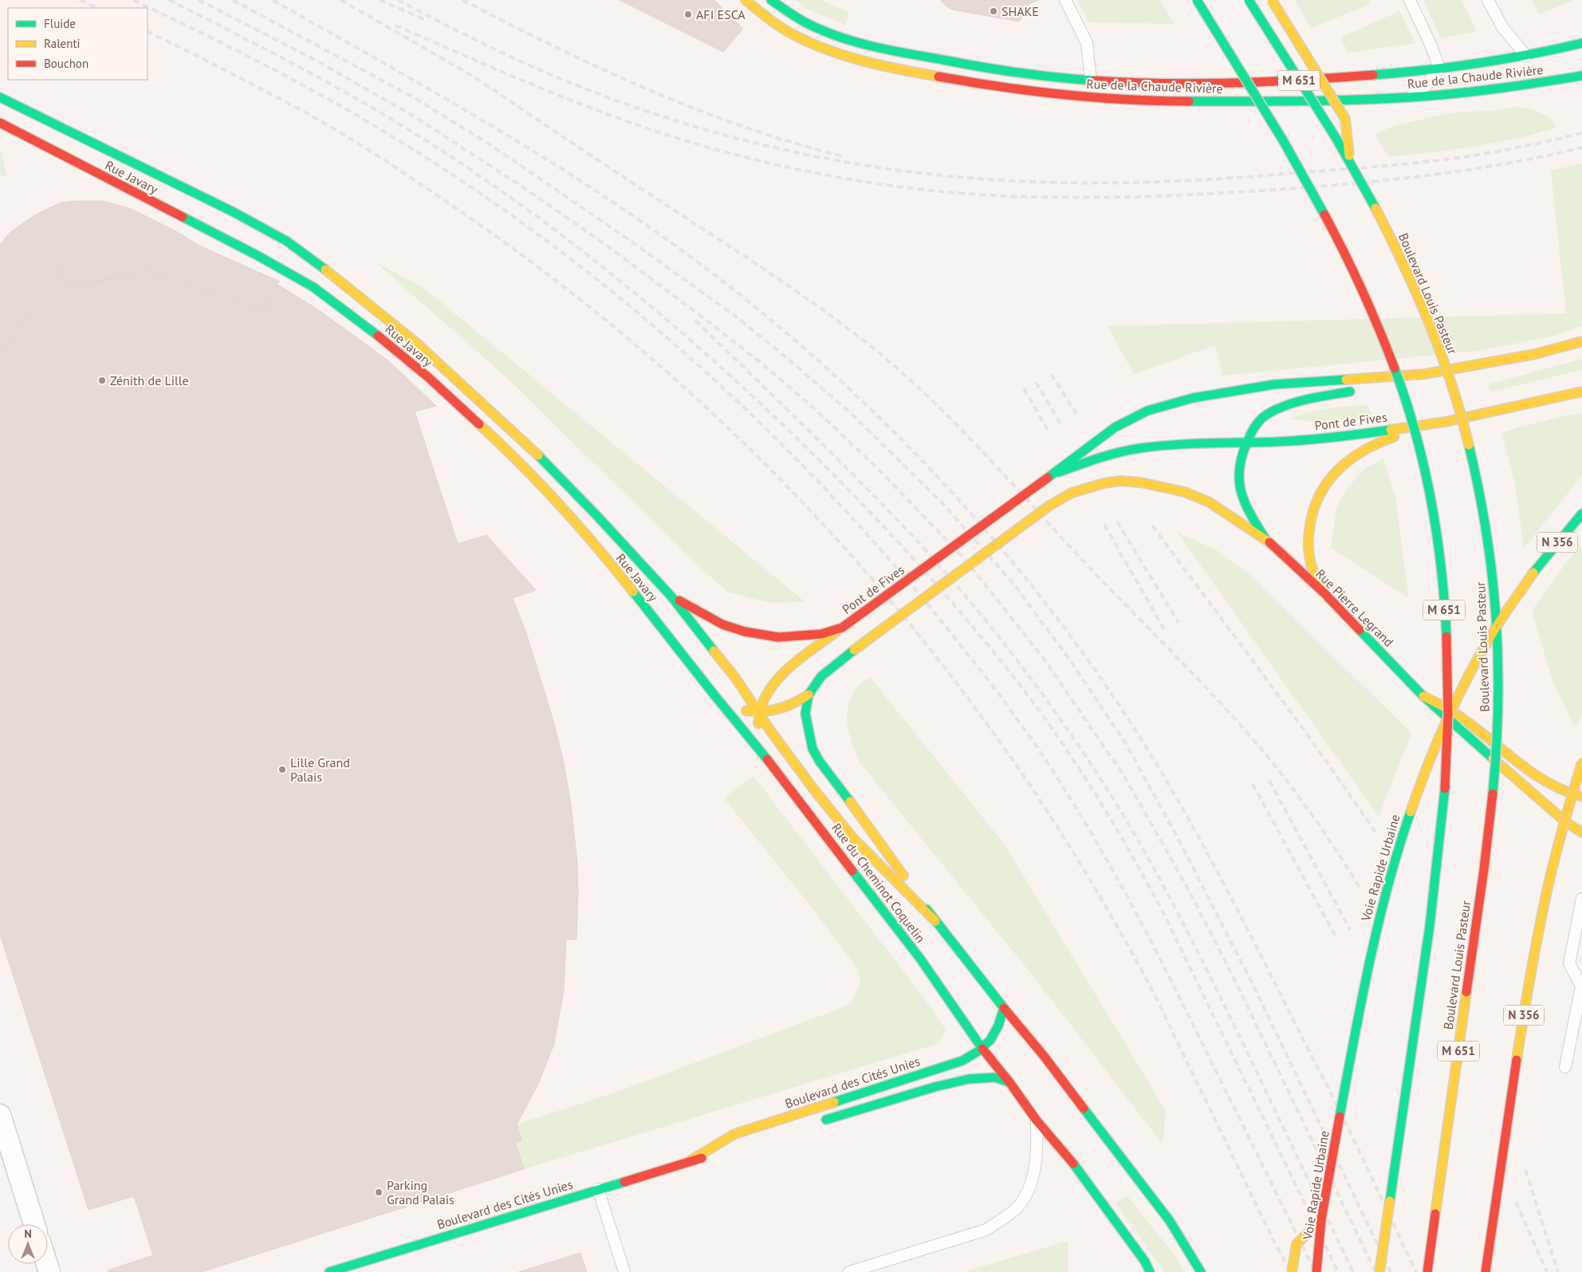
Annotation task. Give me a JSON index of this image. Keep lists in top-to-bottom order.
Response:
{
  "streets": {
    "main road": [
      "Rue de la Chaude Rivière",
      "M 651",
      "Rue Javary",
      "Boulevard Louis Pasteur",
      "Pont de Fives",
      "N 356",
      "Rue Pierre Legrand",
      "Voie Rapide Urbaine",
      "Rue du Cheminot Coquelin",
      "Boulevard des Cités Unies"
    ]
  },
  "crossings": [
    ["Rue Javary", "Pont de Fives"],
    ["Rue Javary", "Rue du Cheminot Coquelin"],
    ["Pont de Fives", "Rue du Cheminot Coquelin"],
    ["Rue Pierre Legrand", "Rue du Cheminot Coquelin"],
    ["Rue du Cheminot Coquelin", "Boulevard des Cités Unies"]
  ],
  "places": [
    "SHAKE",
    "AFI ESCA",
    "Zénith de Lille",
    "Lille Grand Palais",
    "Parking Grand Palais"
  ],
  "legend": ["Fluide", "Ralenti", "Bouchon"],
  "north": "top"
}
